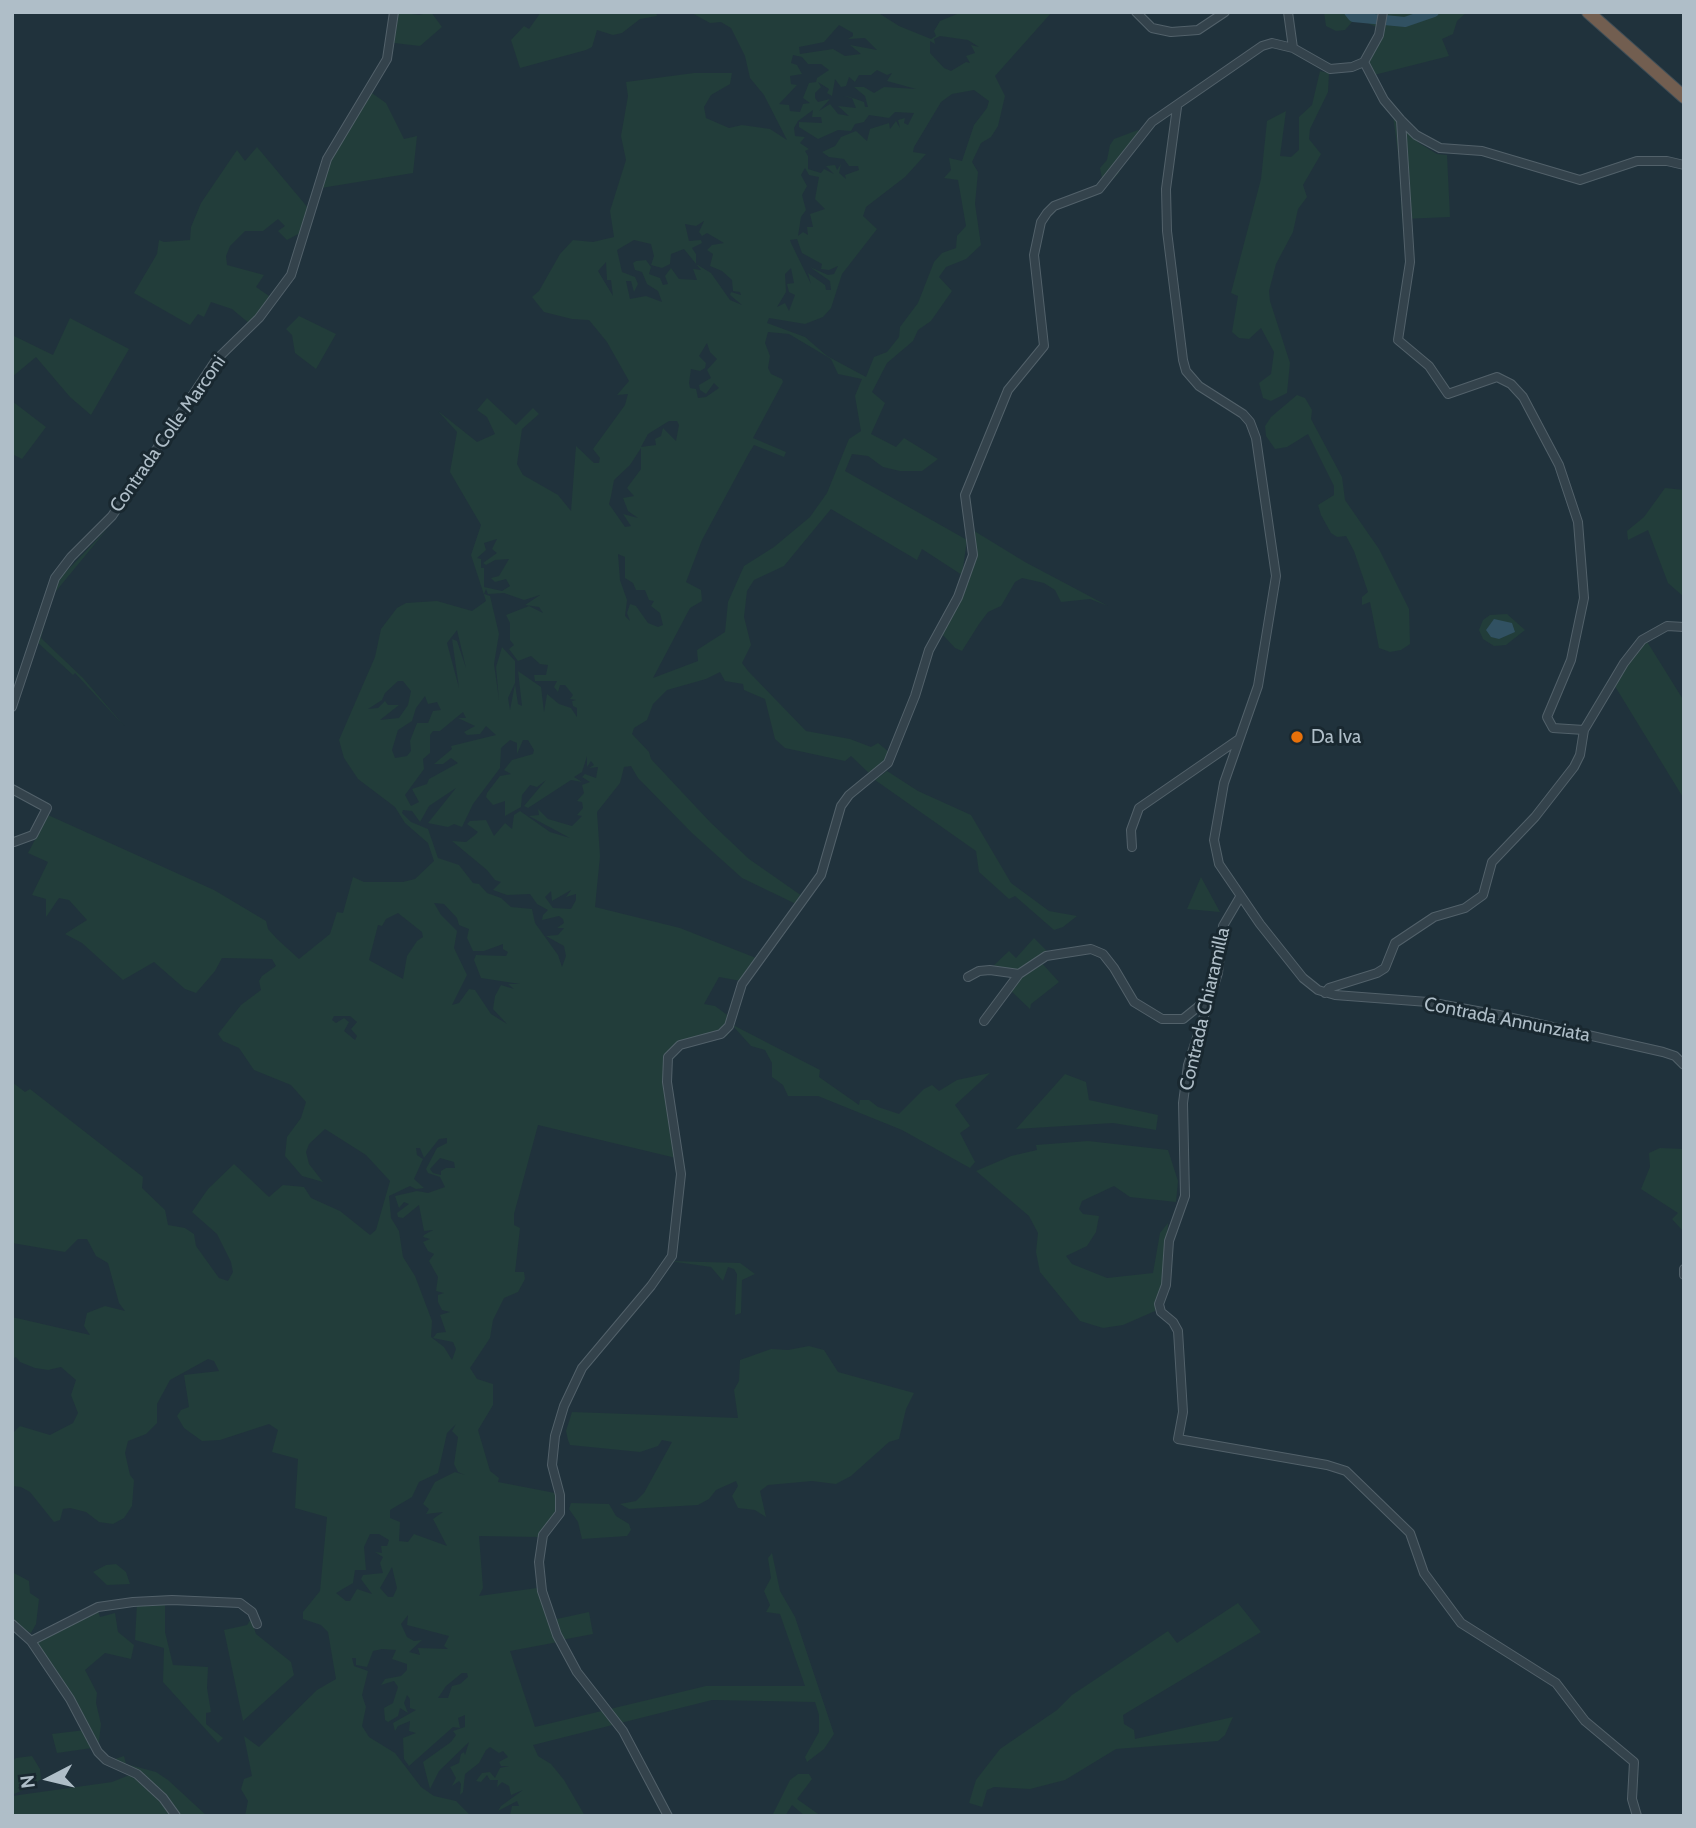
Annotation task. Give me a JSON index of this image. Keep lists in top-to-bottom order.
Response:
{
  "streets": {
    "street": ["Contrada Colle Marconi", "Contrada Chiaramilla", "Contrada Annunziata"]
  },
  "crossings": [
    ["Contrada Chiaramilla", "Contrada Annunziata"]
  ],
  "places": ["Da Iva"],
  "north": "left"
}
